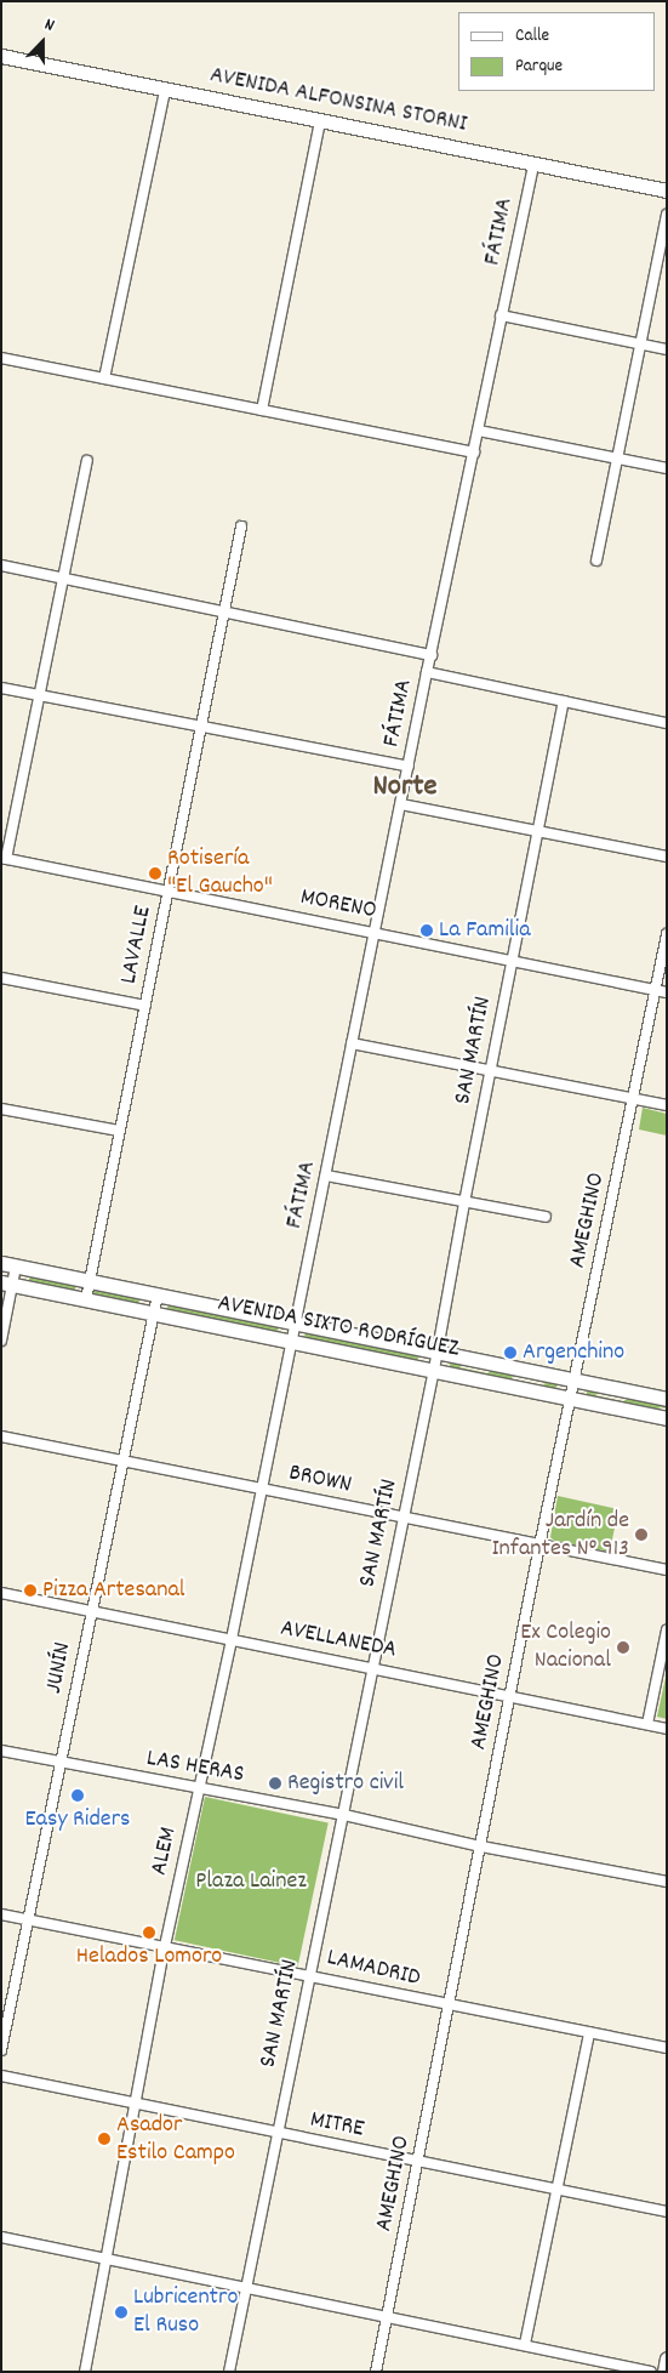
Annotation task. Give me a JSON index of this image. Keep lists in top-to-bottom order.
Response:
{
  "streets": {
    "main road": ["AVENIDA ALFONSINA STORNI", "AVENIDA SIXTO RODRÍGUEZ"],
    "street": [
      "FÁTIMA",
      "MORENO",
      "LAVALLE",
      "SAN MARTÍN",
      "AMEGHINO",
      "BROWN",
      "AVELLANEDA",
      "JUNÍN",
      "LAS HERAS",
      "ALEM",
      "LAMADRID",
      "MITRE"
    ]
  },
  "crossings": [
    ["AVENIDA ALFONSINA STORNI", "FÁTIMA"],
    ["FÁTIMA", "MORENO"],
    ["FÁTIMA", "AVENIDA SIXTO RODRÍGUEZ"],
    ["FÁTIMA", "ALEM"],
    ["MORENO", "LAVALLE"],
    ["MORENO", "SAN MARTÍN"],
    ["MORENO", "AMEGHINO"],
    ["LAVALLE", "AVENIDA SIXTO RODRÍGUEZ"],
    ["SAN MARTÍN", "AVENIDA SIXTO RODRÍGUEZ"],
    ["SAN MARTÍN", "BROWN"],
    ["SAN MARTÍN", "AVELLANEDA"],
    ["SAN MARTÍN", "LAS HERAS"],
    ["SAN MARTÍN", "LAMADRID"],
    ["SAN MARTÍN", "MITRE"],
    ["AMEGHINO", "AVENIDA SIXTO RODRÍGUEZ"],
    ["AMEGHINO", "BROWN"],
    ["AMEGHINO", "AVELLANEDA"],
    ["AMEGHINO", "LAS HERAS"],
    ["AMEGHINO", "LAMADRID"],
    ["AMEGHINO", "MITRE"],
    ["AVENIDA SIXTO RODRÍGUEZ", "JUNÍN"],
    ["AVENIDA SIXTO RODRÍGUEZ", "ALEM"],
    ["BROWN", "JUNÍN"],
    ["BROWN", "ALEM"],
    ["AVELLANEDA", "JUNÍN"],
    ["AVELLANEDA", "ALEM"],
    ["JUNÍN", "LAS HERAS"],
    ["JUNÍN", "LAMADRID"],
    ["LAS HERAS", "ALEM"],
    ["ALEM", "LAMADRID"],
    ["ALEM", "MITRE"]
  ],
  "districts": ["Norte"],
  "parks": ["Plaza Lainez"],
  "places": [
    "Rotisería \"El Gaucho\"",
    "La Familia",
    "Argenchino",
    "Jardín de Infantes N° 913",
    "Pizza Artesanal",
    "Ex Colegio Nacional",
    "Registro civil",
    "Easy Riders",
    "Helados Lomoro",
    "Asador Estilo Campo",
    "Lubricentro El Ruso"
  ],
  "legend": ["Calle", "Parque"],
  "north": "top"
}
